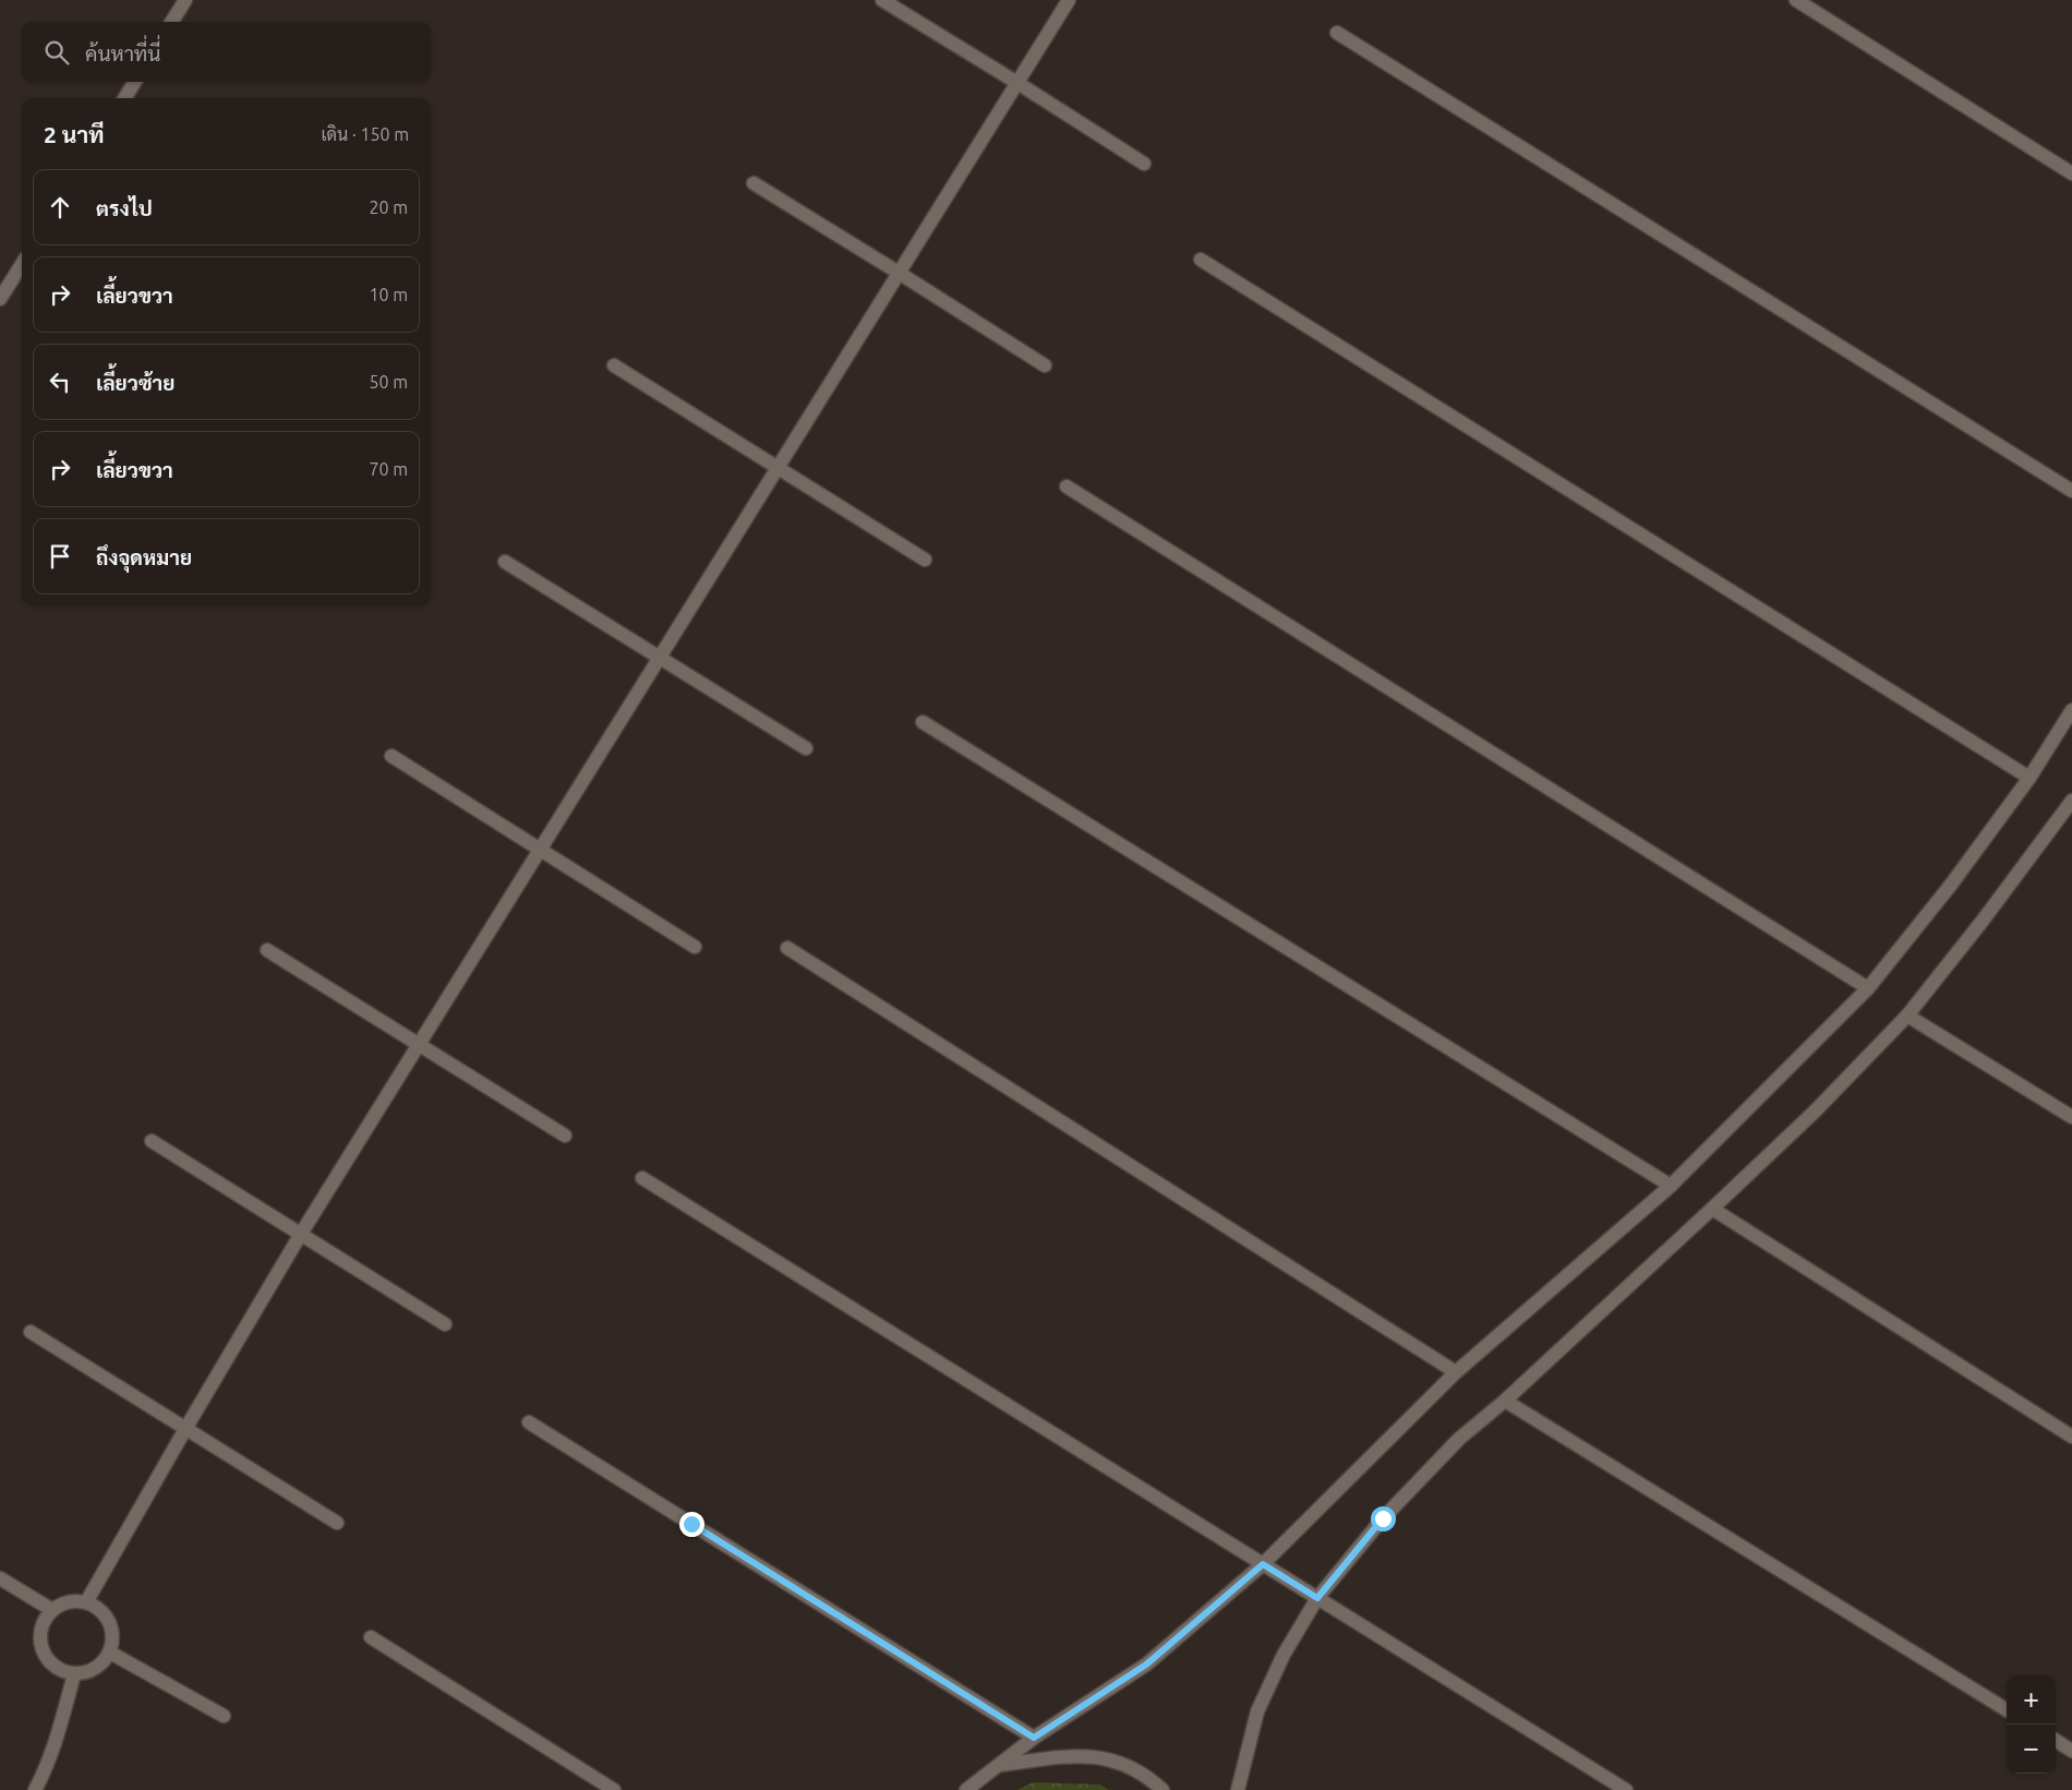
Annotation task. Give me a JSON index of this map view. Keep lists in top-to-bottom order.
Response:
{
  "page": {
    "search": "ค้นหาที่นี่",
    "heading": ["2 นาที", "เดิน · 150 m"],
    "list": [
      ["ตรงไป", "20 m"],
      ["เลี้ยวขวา", "10 m"],
      ["เลี้ยวซ้าย", "50 m"],
      ["เลี้ยวขวา", "70 m"],
      "ถึงจุดหมาย"
    ],
    "map_buttons": ["+", "−"]
  }
}
